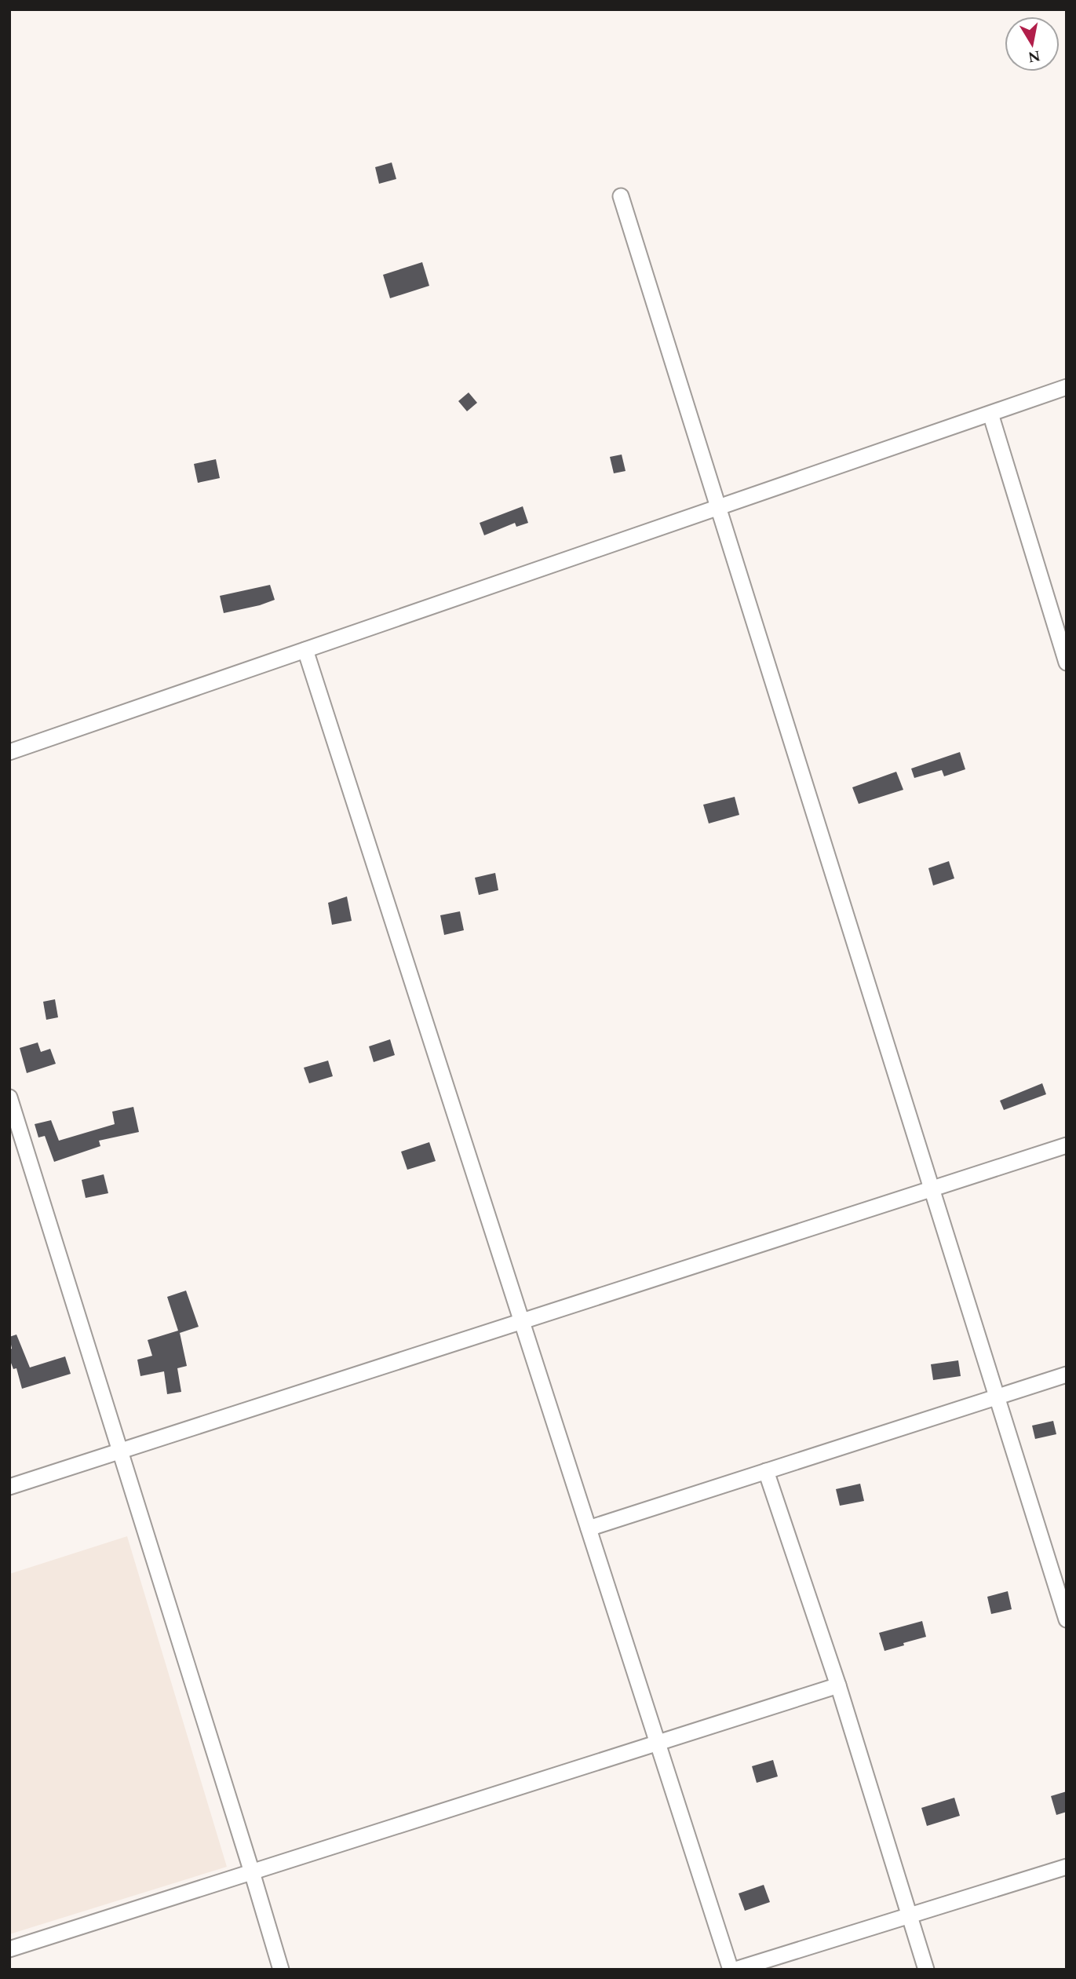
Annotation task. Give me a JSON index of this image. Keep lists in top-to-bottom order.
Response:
{
  "north": "bottom"
}
